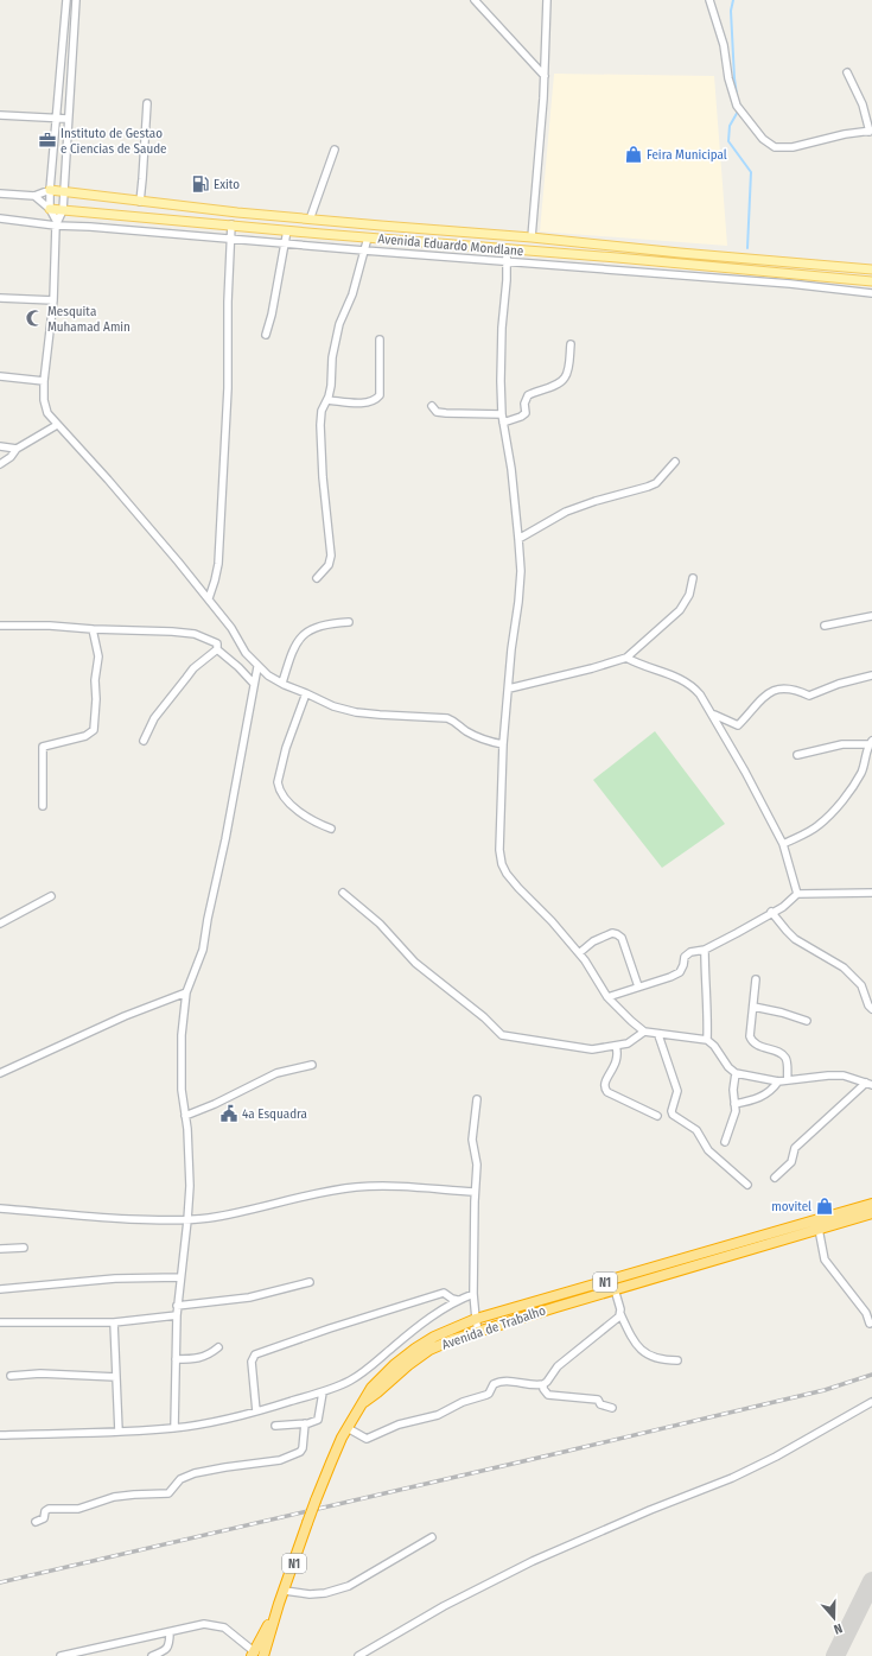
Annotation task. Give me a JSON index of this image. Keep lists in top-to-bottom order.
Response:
{
  "streets": {
    "highway": ["N1", "Avenida de Trabalho"],
    "main road": ["Avenida Eduardo Mondlane"]
  },
  "crossings": [
    ["N1", "Avenida de Trabalho"]
  ],
  "places": {
    "office": ["Instituto de Gestao e Ciencias de Saude"],
    "shop": ["Feira Municipal", "movitel"],
    "fuel station": ["Exito"],
    "mosque": ["Mesquita Muhamad Amin"],
    "public building": ["4a Esquadra"]
  },
  "north": "bottom"
}
